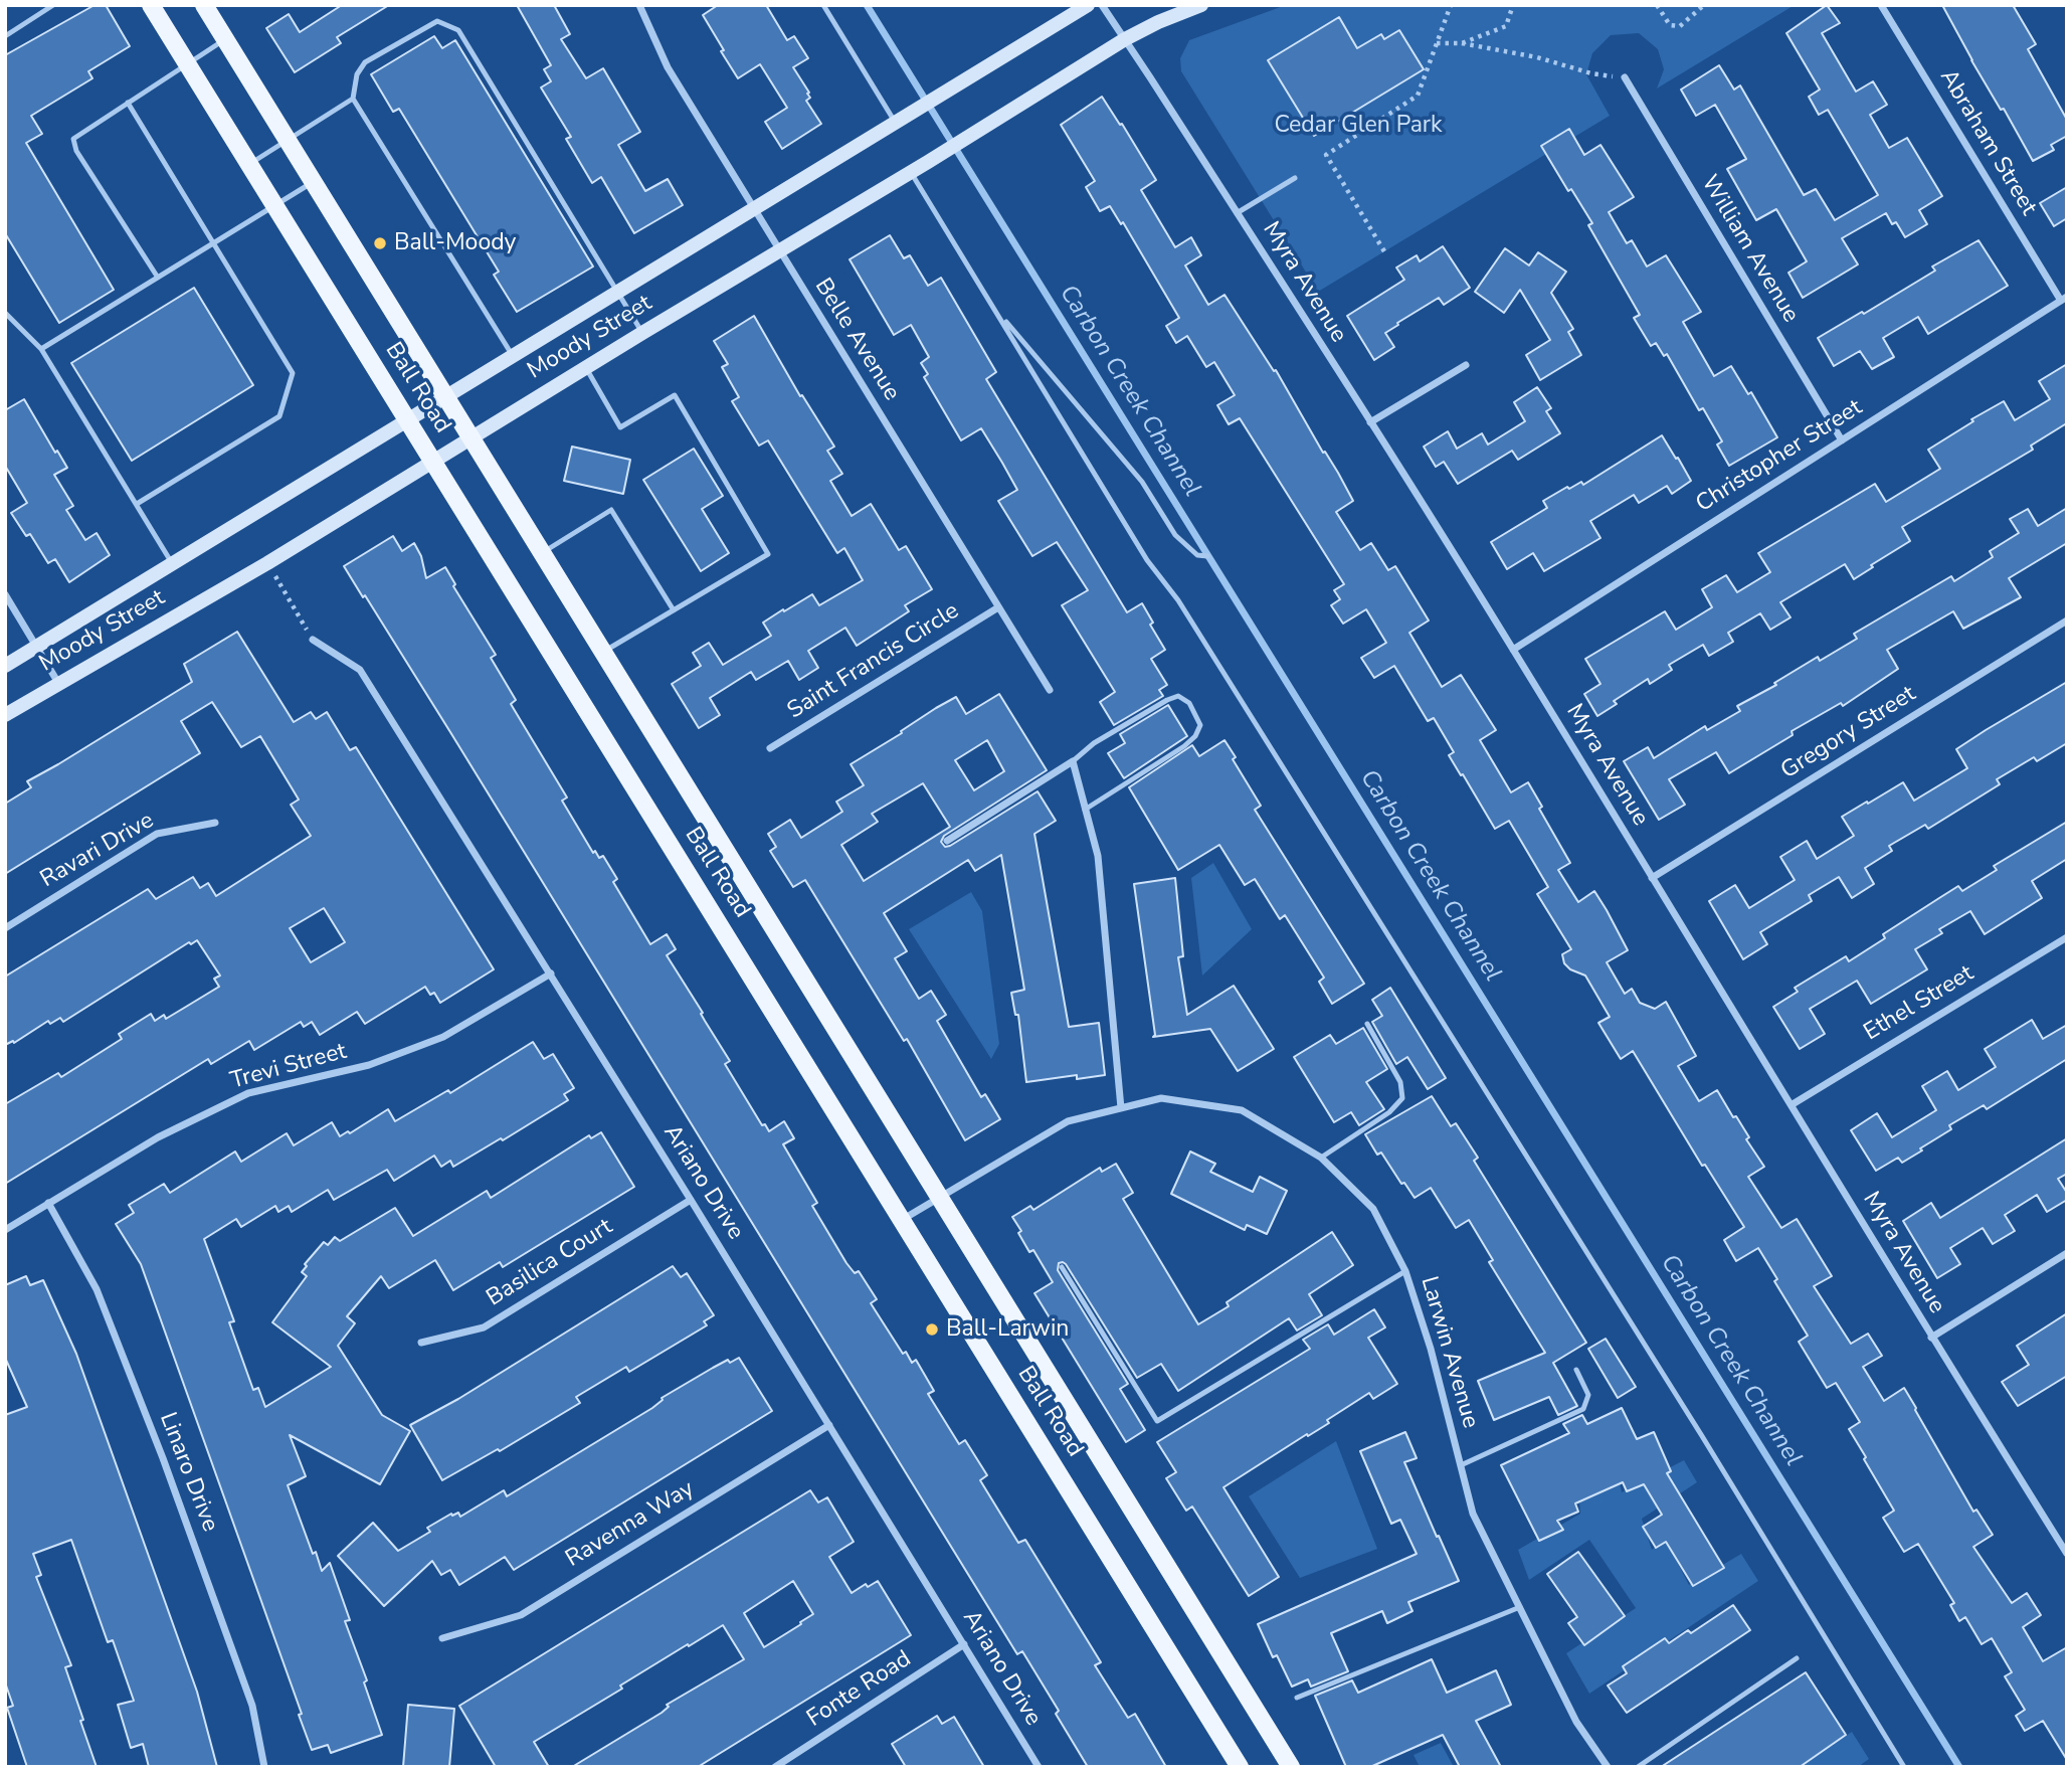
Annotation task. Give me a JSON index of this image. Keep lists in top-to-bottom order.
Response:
{
  "streets": {
    "main road": ["Moody Street", "Ball Road"],
    "street": [
      "Abraham Street",
      "William Avenue",
      "Myra Avenue",
      "Belle Avenue",
      "Christopher Street",
      "Saint Francis Circle",
      "Gregory Street",
      "Ravari Drive",
      "Ethel Street",
      "Trevi Street",
      "Ariano Drive",
      "Basilica Court",
      "Larwin Avenue",
      "Linaro Drive",
      "Ravenna Way",
      "Fonte Road"
    ]
  },
  "crossings": [
    ["Abraham Street", "Christopher Street"],
    ["William Avenue", "Christopher Street"],
    ["Myra Avenue", "Moody Street"],
    ["Myra Avenue", "Christopher Street"],
    ["Myra Avenue", "Gregory Street"],
    ["Myra Avenue", "Ethel Street"],
    ["Moody Street", "Belle Avenue"],
    ["Moody Street", "Ball Road"],
    ["Belle Avenue", "Saint Francis Circle"],
    ["Ball Road", "Larwin Avenue"],
    ["Trevi Street", "Ariano Drive"],
    ["Trevi Street", "Linaro Drive"],
    ["Ariano Drive", "Basilica Court"],
    ["Ariano Drive", "Ravenna Way"],
    ["Ariano Drive", "Fonte Road"]
  ],
  "water": ["Carbon Creek Channel"],
  "parks": ["Cedar Glen Park"],
  "places": ["Ball-Moody", "Ball-Larwin"]
}
